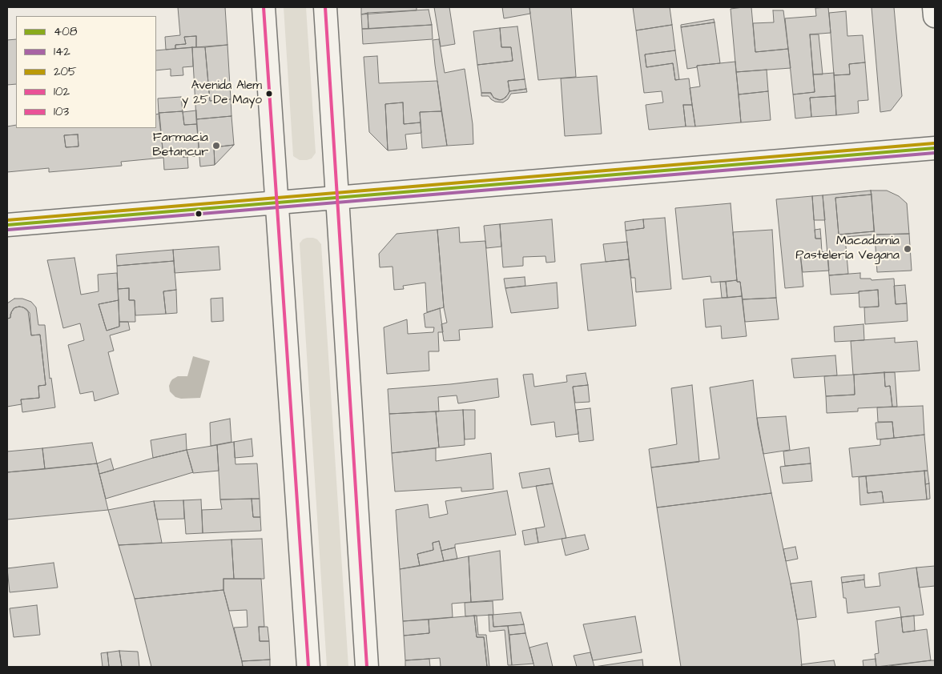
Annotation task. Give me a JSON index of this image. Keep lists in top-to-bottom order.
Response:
{
  "places": ["Avenida Alem y 25 De Mayo", "Farmacia Betancur", "Macadamia Pastelería Vegana"],
  "lines": [
    "transit line 102",
    "transit line 103",
    "transit line 205",
    "transit line 408",
    "transit line 142"
  ],
  "legend": [
    "408",
    "142",
    "205",
    "102",
    "103"
  ]
}
